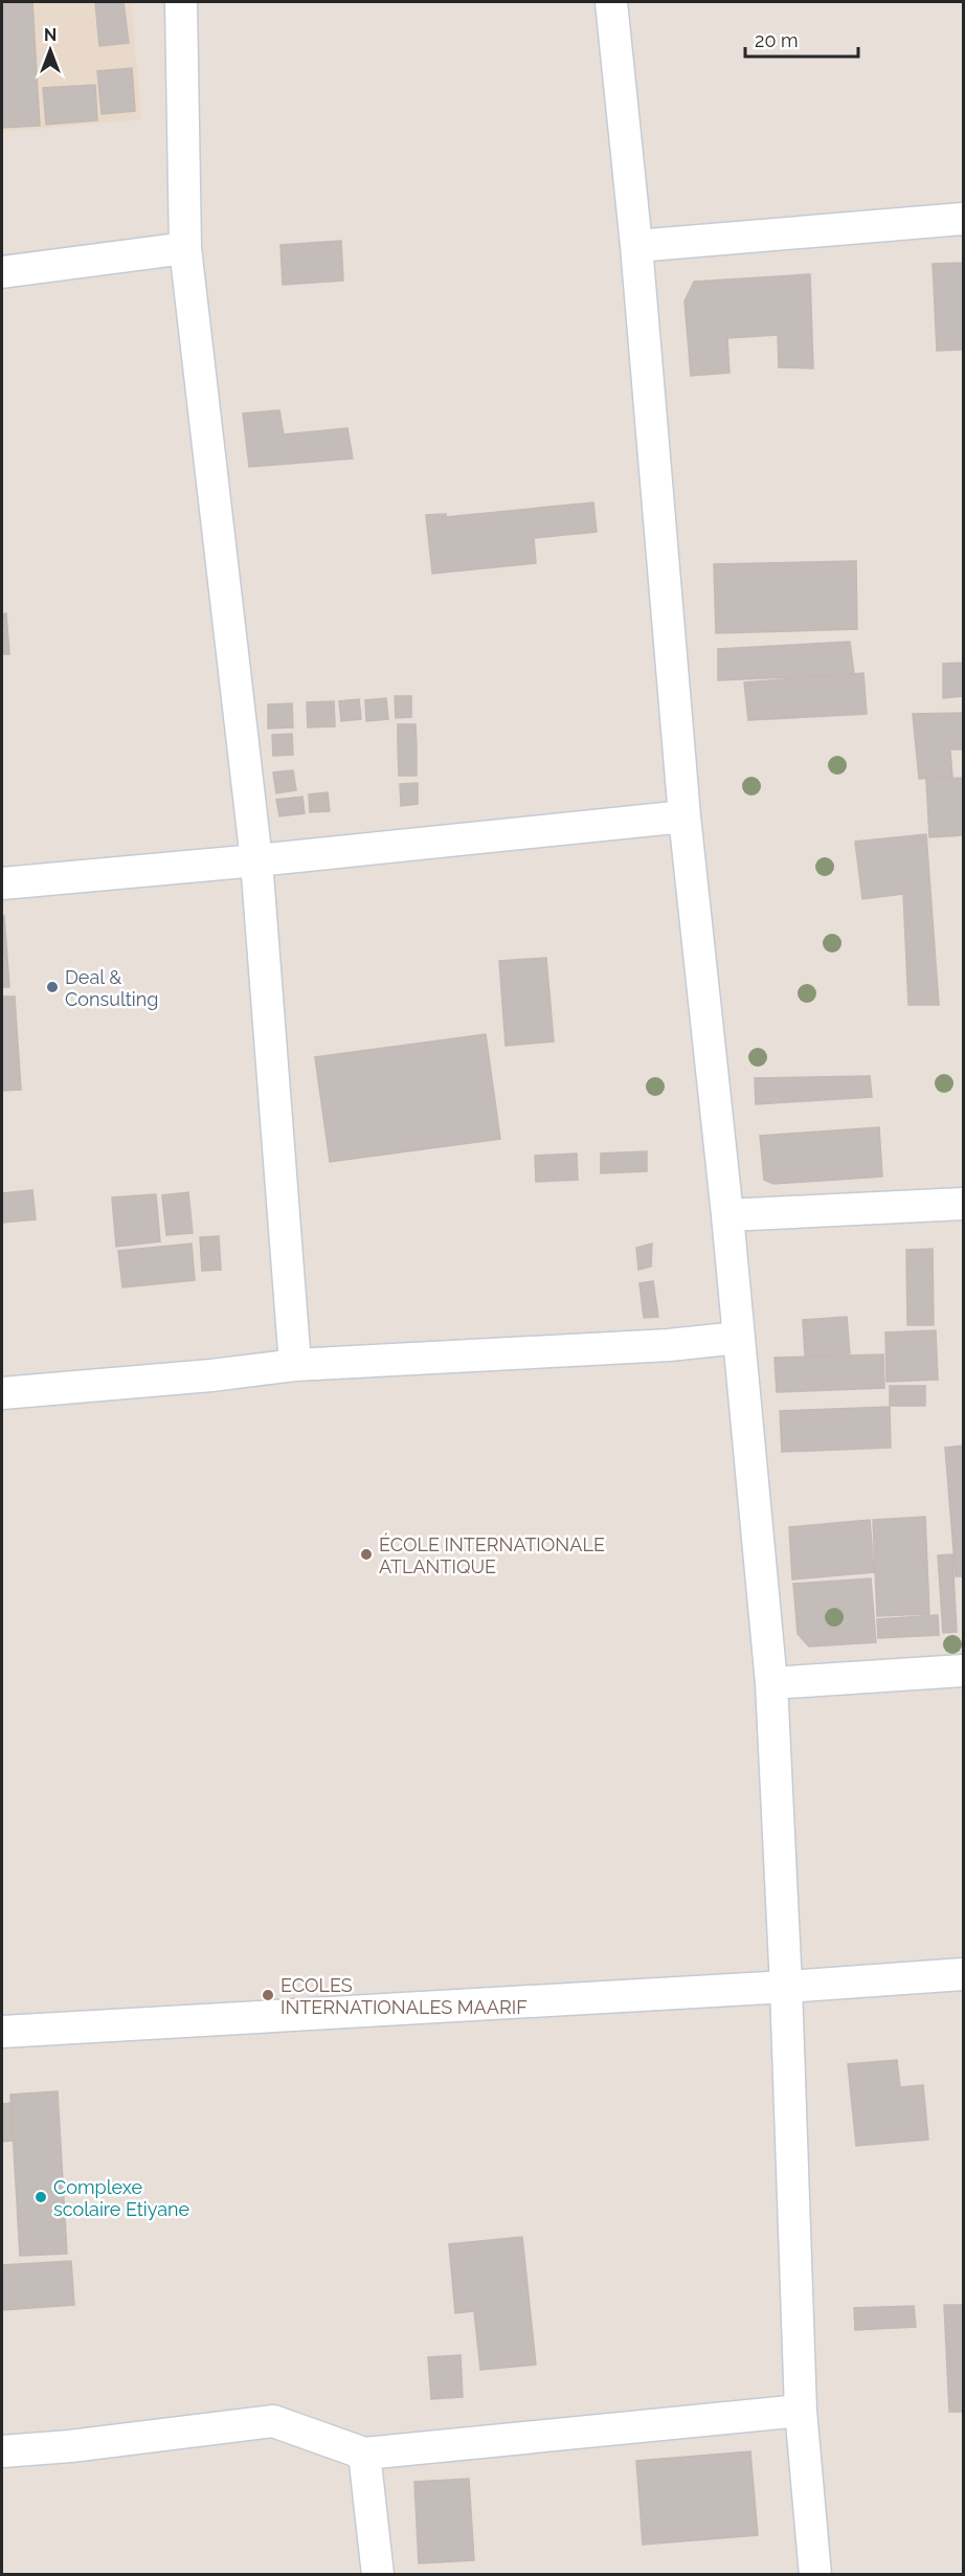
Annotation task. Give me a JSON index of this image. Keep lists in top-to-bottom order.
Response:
{
  "places": [
    "Deal & Consulting",
    "ÉCOLE INTERNATIONALE ATLANTIQUE",
    "ECOLES INTERNATIONALES MAARIF",
    "Complexe scolaire Etiyane"
  ],
  "scale_bar": "20 m",
  "north": "top"
}
